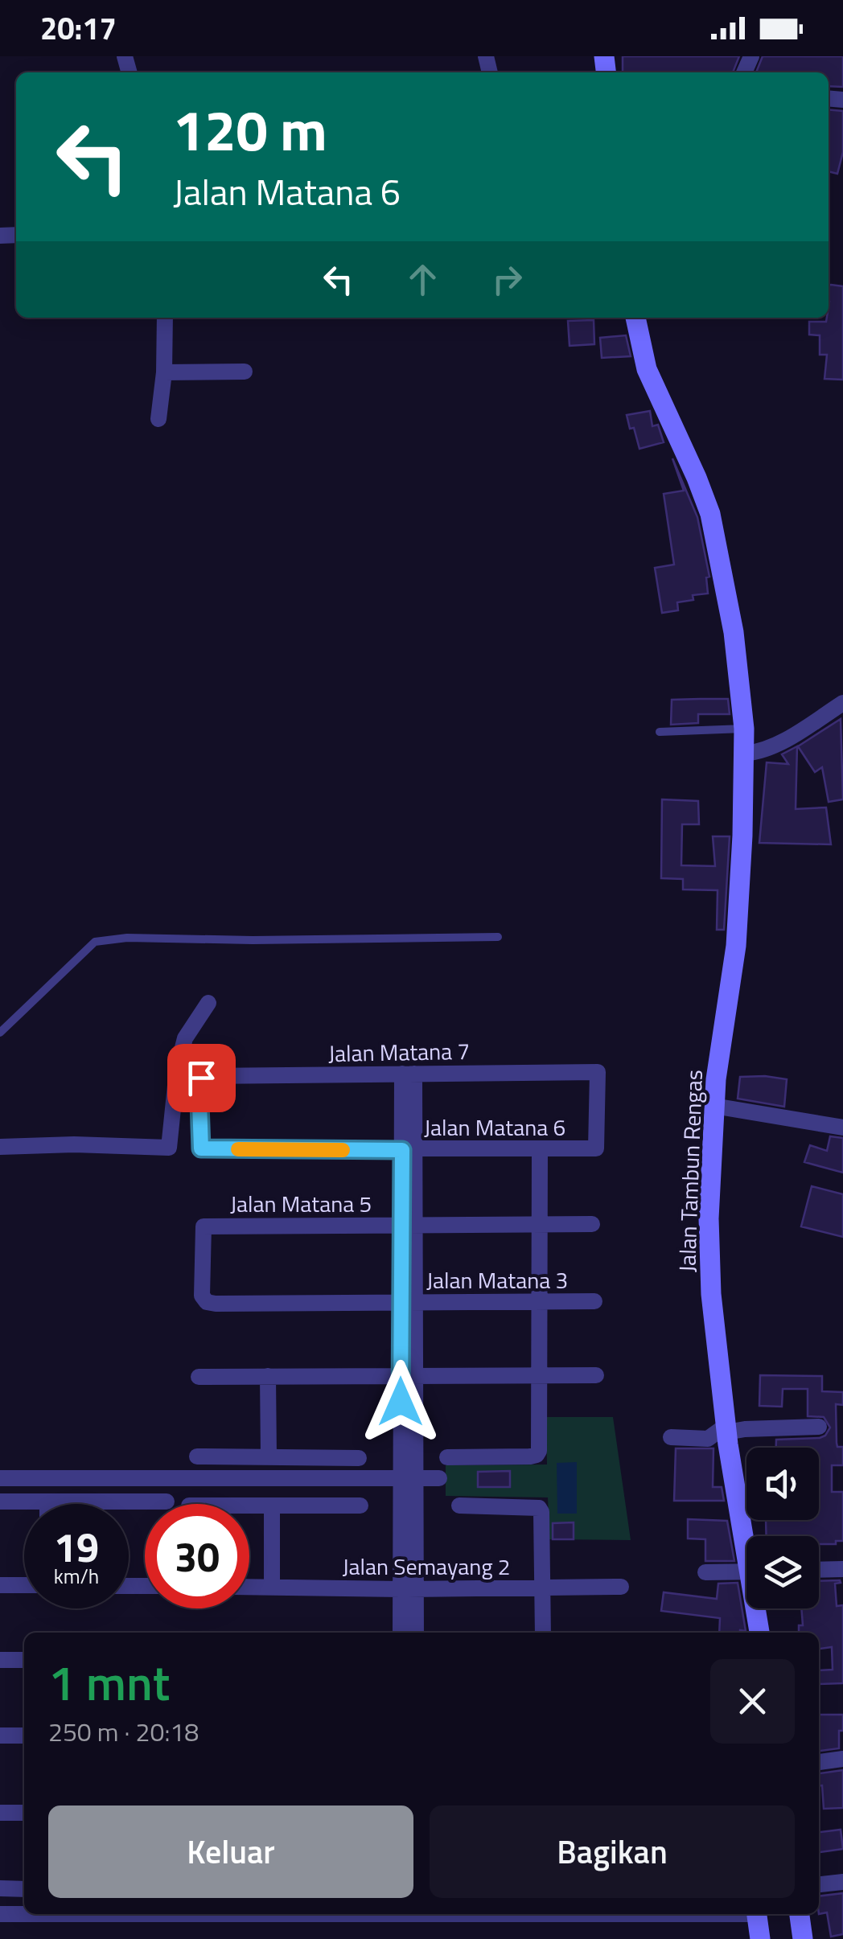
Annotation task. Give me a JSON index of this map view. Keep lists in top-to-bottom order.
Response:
{
  "streets": {
    "street": [
      "Jalan Matana 7",
      "Jalan Matana 6",
      "Jalan Tambun Rengas",
      "Jalan Matana 5",
      "Jalan Matana 3",
      "Jalan Semayang 2"
    ]
  },
  "crossings": [
    ["Jalan Matana 7", "Jalan Matana 6"],
    ["Jalan Matana 5", "Jalan Matana 3"]
  ],
  "page": {
    "status": "20:17",
    "turn": ["120 m", "Jalan Matana 6"],
    "speed": "19 km/h",
    "limit": "30",
    "heading": ["1 mnt", "250 m · 20:18"],
    "buttons": ["Keluar", "Bagikan"]
  }
}
